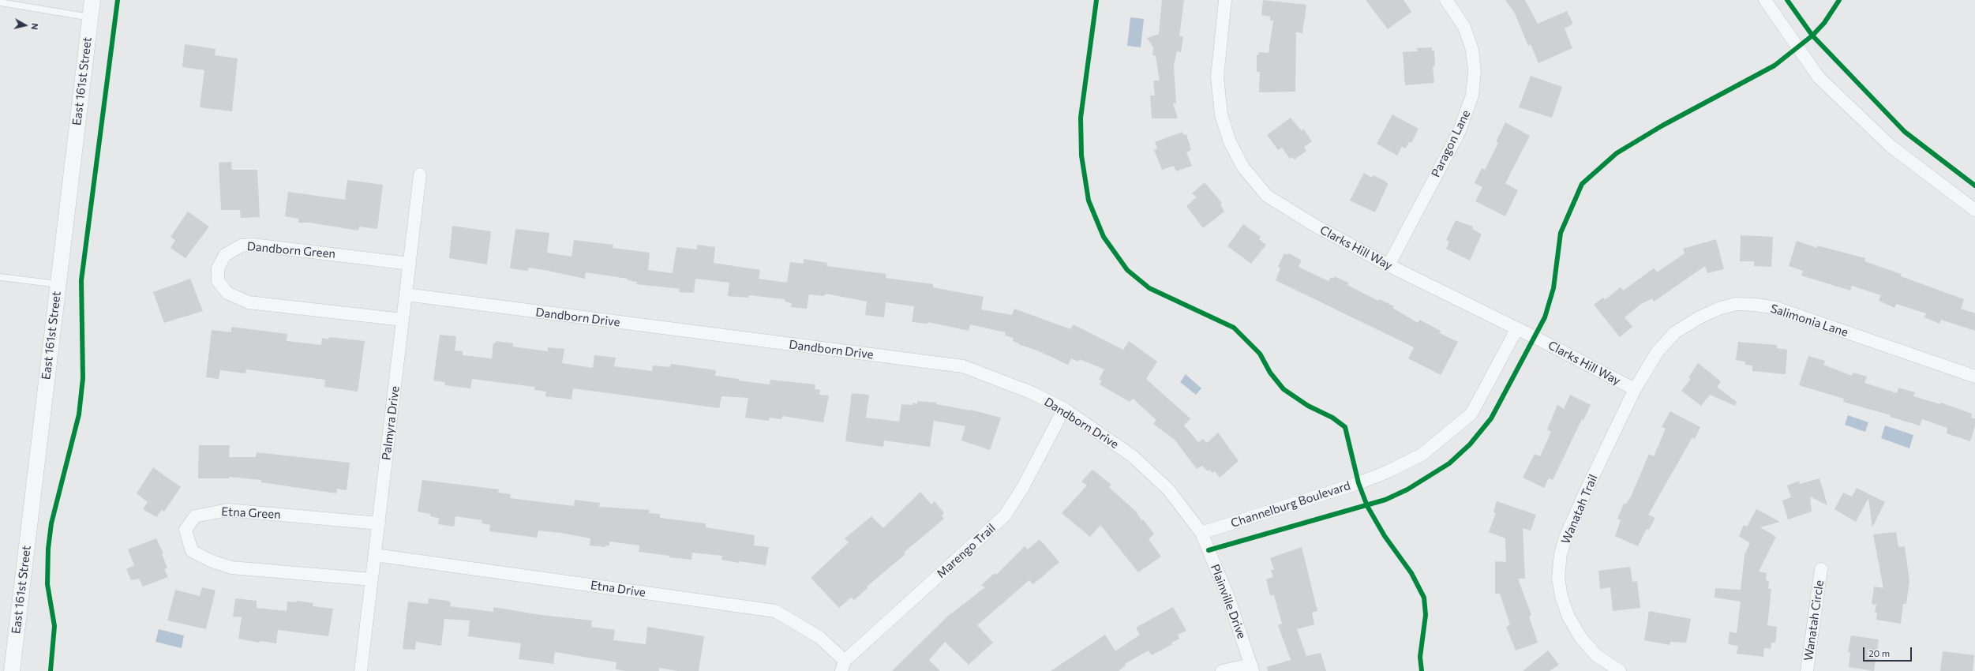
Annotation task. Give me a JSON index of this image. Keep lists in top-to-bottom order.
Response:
{
  "streets": {
    "street": [
      "East 161st Street",
      "Paragon Lane",
      "Clarks Hill Way",
      "Dandborn Green",
      "Dandborn Drive",
      "Salimonia Lane",
      "Palmyra Drive",
      "Channelburg Boulevard",
      "Wanatah Trail",
      "Etna Green",
      "Marengo Trail",
      "Etna Drive",
      "Plainville Drive",
      "Wanatah Circle"
    ]
  },
  "crossings": [
    ["Paragon Lane", "Clarks Hill Way"],
    ["Clarks Hill Way", "Salimonia Lane"],
    ["Clarks Hill Way", "Channelburg Boulevard"],
    ["Clarks Hill Way", "Wanatah Trail"],
    ["Dandborn Green", "Palmyra Drive"],
    ["Dandborn Drive", "Palmyra Drive"],
    ["Dandborn Drive", "Channelburg Boulevard"],
    ["Dandborn Drive", "Marengo Trail"],
    ["Dandborn Drive", "Plainville Drive"],
    ["Salimonia Lane", "Wanatah Trail"],
    ["Palmyra Drive", "Etna Green"],
    ["Palmyra Drive", "Etna Drive"],
    ["Channelburg Boulevard", "Plainville Drive"],
    ["Marengo Trail", "Etna Drive"]
  ],
  "scale_bar": "20 m",
  "north": "right"
}
